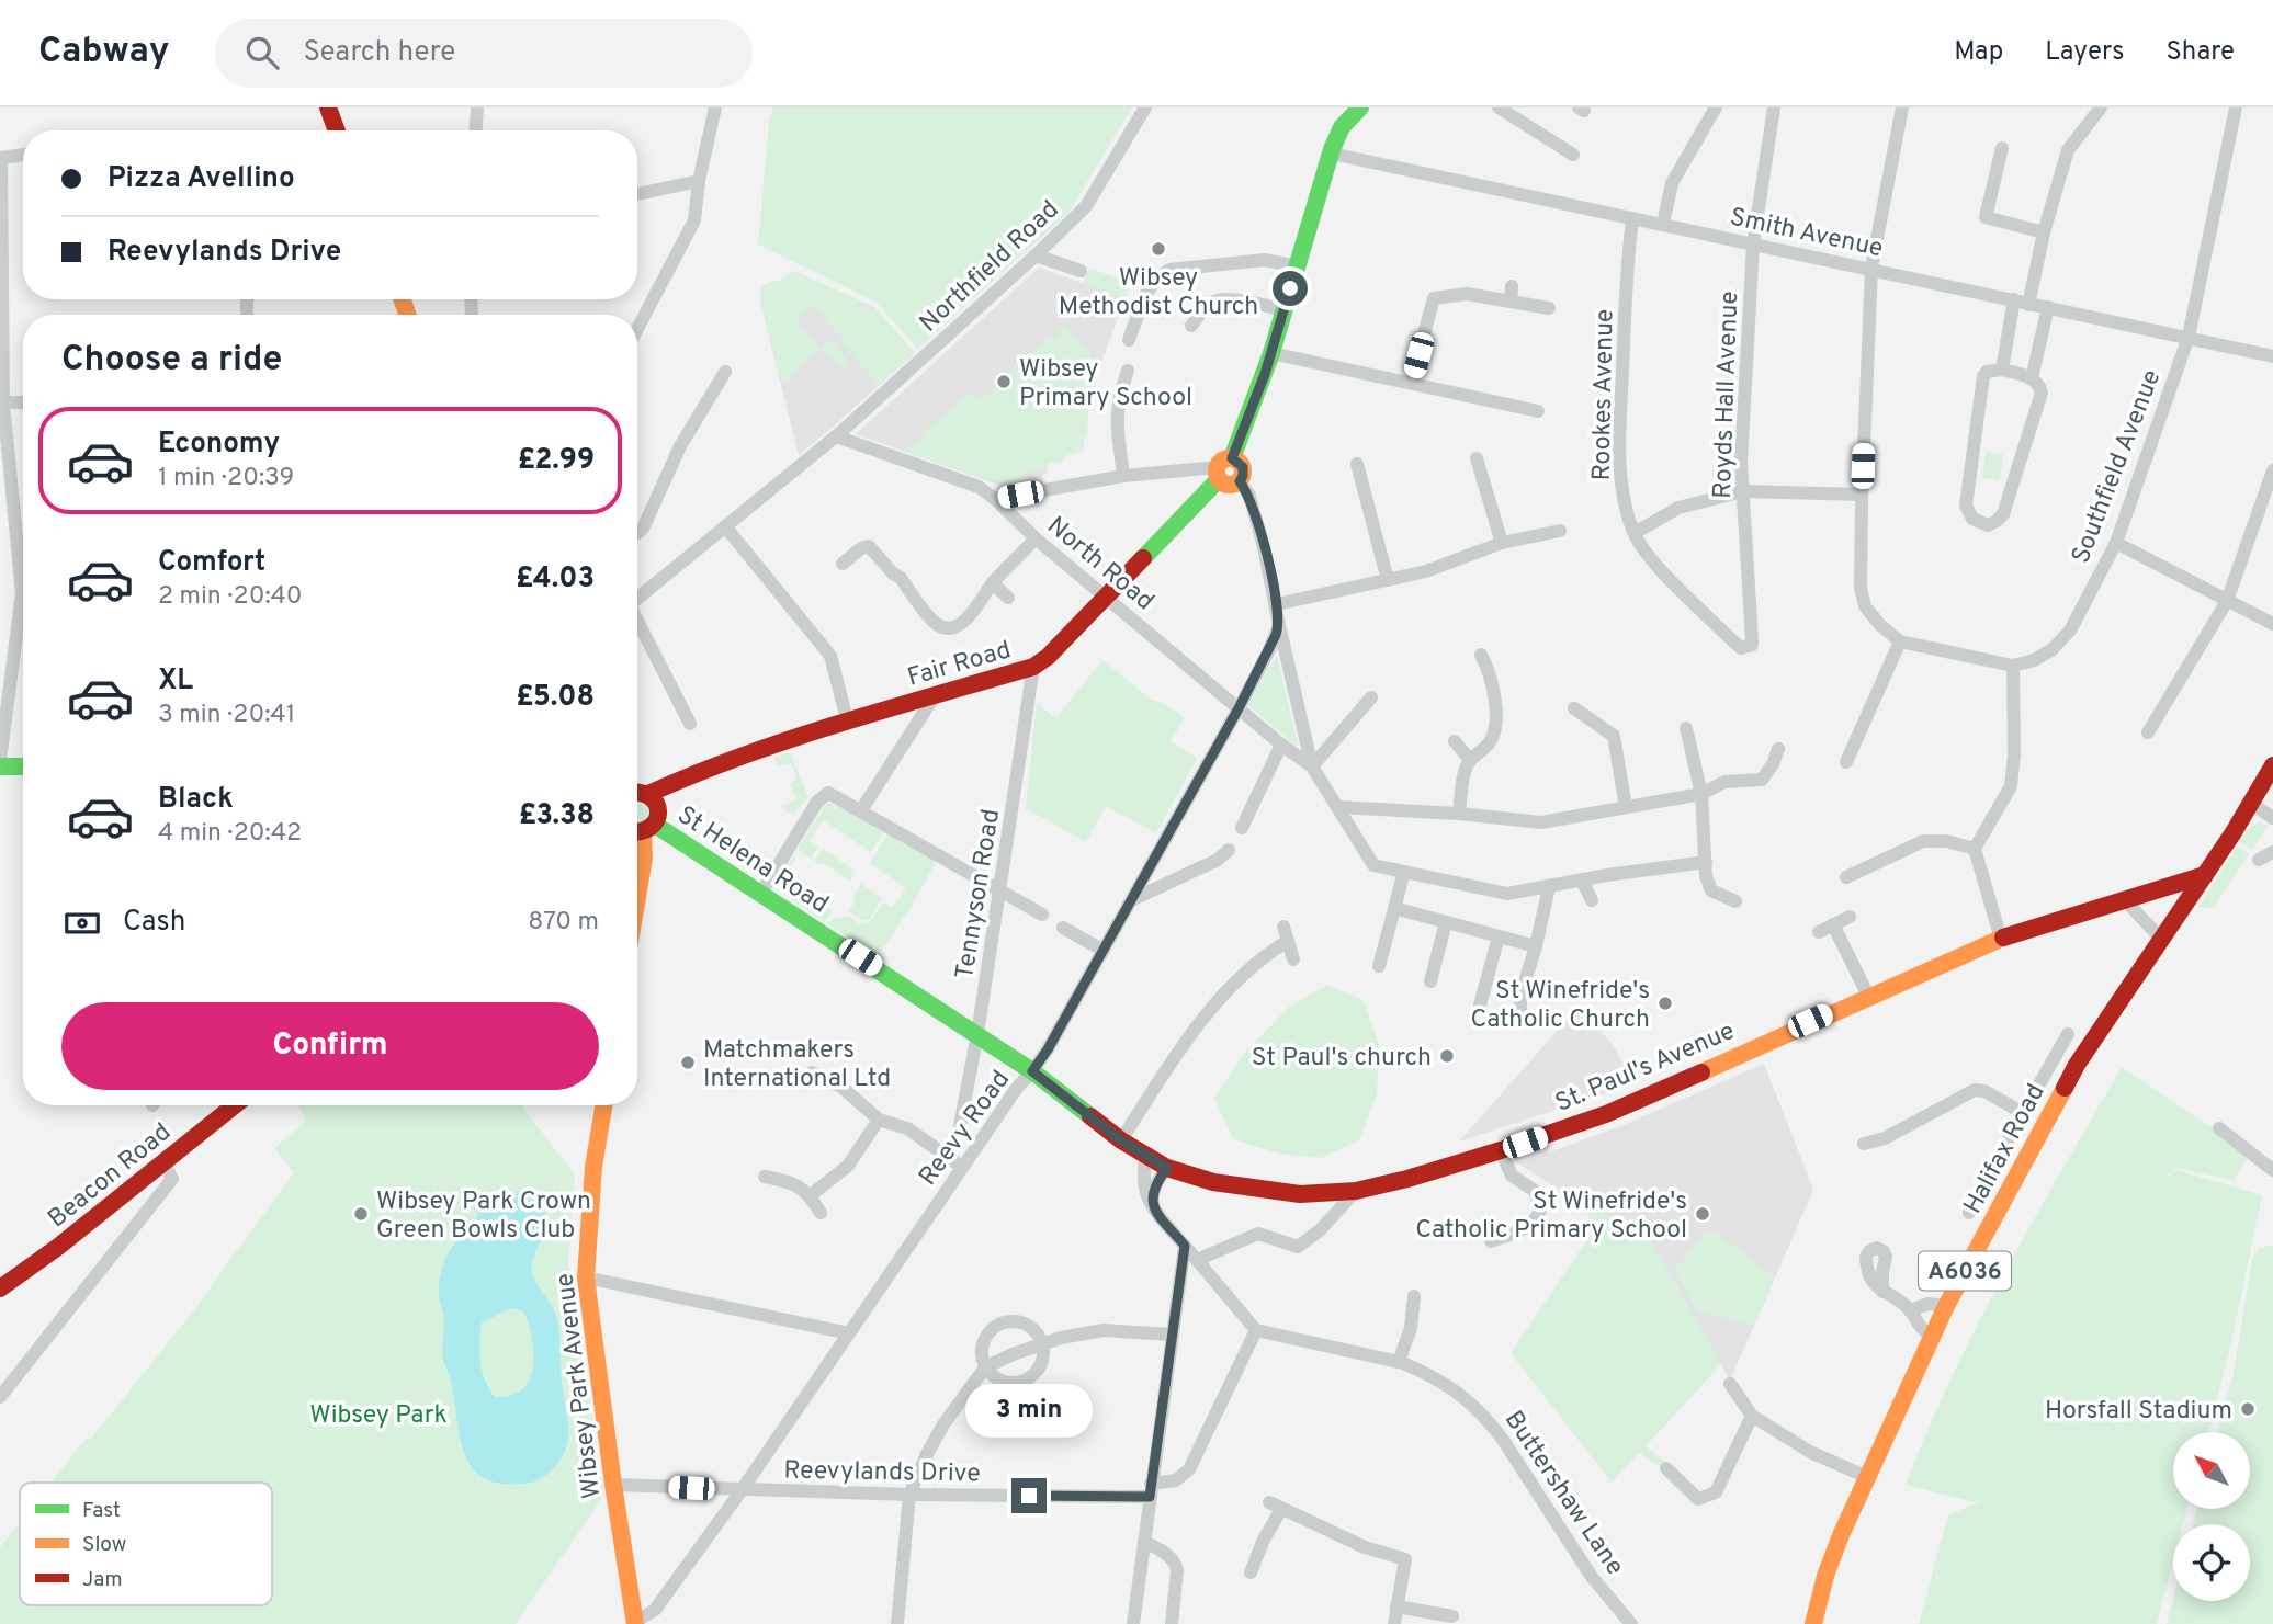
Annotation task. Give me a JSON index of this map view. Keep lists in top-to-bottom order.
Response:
{
  "streets": {
    "main road": [
      "Fair Road",
      "St Helena Road",
      "St. Paul's Avenue",
      "Halifax Road",
      "Beacon Road",
      "A6036",
      "Wibsey Park Avenue"
    ],
    "street": [
      "Smith Avenue",
      "Northfield Road",
      "Rookes Avenue",
      "Royds Hall Avenue",
      "Southfield Avenue",
      "North Road",
      "Tennyson Road",
      "Reevy Road",
      "Reevylands Drive",
      "Buttershaw Lane"
    ]
  },
  "crossings": [
    ["Smith Avenue", "Rookes Avenue"],
    ["Smith Avenue", "Royds Hall Avenue"],
    ["Smith Avenue", "Southfield Avenue"],
    ["Northfield Road", "North Road"],
    ["Rookes Avenue", "Royds Hall Avenue"],
    ["North Road", "Fair Road"],
    ["North Road", "Reevy Road"],
    ["Fair Road", "Tennyson Road"],
    ["St Helena Road", "Tennyson Road"],
    ["St Helena Road", "St. Paul's Avenue"],
    ["St Helena Road", "Reevy Road"],
    ["St. Paul's Avenue", "Halifax Road"],
    ["Reevy Road", "Wibsey Park Avenue"],
    ["Reevy Road", "Reevylands Drive"],
    ["Wibsey Park Avenue", "Reevylands Drive"],
    ["Reevylands Drive", "Buttershaw Lane"]
  ],
  "parks": ["Wibsey Park"],
  "places": [
    "Wibsey Methodist Church",
    "Wibsey Primary School",
    "St Winefride's Catholic Church",
    "St Paul's church",
    "Matchmakers International Ltd",
    "Wibsey Park Crown Green Bowls Club",
    "St Winefride's Catholic Primary School",
    "Horsfall Stadium"
  ],
  "legend": ["Fast", "Slow", "Jam"],
  "north": "top left",
  "page": {
    "header": "Cabway",
    "search": "Search here",
    "nav": ["Map", "Layers", "Share"],
    "banner": ["Pizza Avellino", "Reevylands Drive"],
    "heading": "Choose a ride",
    "list": [
      {
        "name": "Economy",
        "note": "1 min · 20:39",
        "value": "£2.99"
      },
      {
        "name": "Comfort",
        "note": "2 min · 20:40",
        "value": "£4.03"
      },
      {
        "name": "XL",
        "note": "3 min · 20:41",
        "value": "£5.08"
      },
      {
        "name": "Black",
        "note": "4 min · 20:42",
        "value": "£3.38"
      }
    ],
    "pay": ["Cash", "870 m"],
    "buttons": "Confirm",
    "bubble": "3 min"
  }
}
